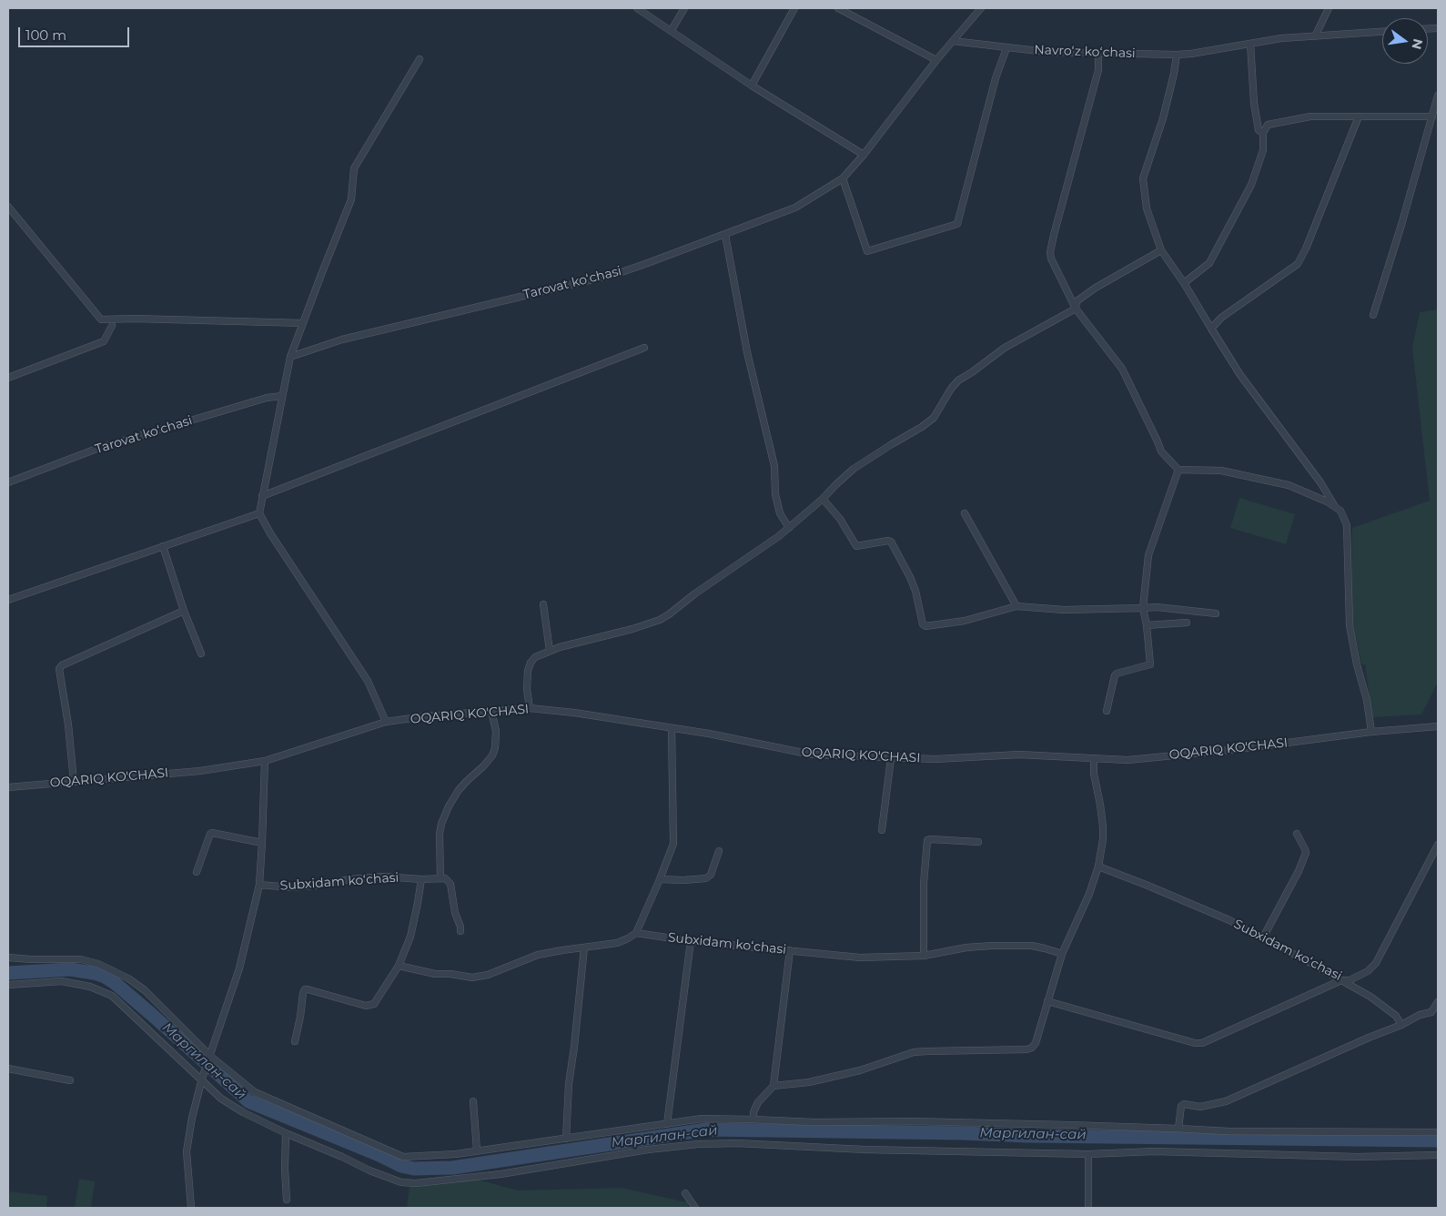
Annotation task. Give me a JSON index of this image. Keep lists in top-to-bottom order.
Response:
{
  "streets": {
    "street": [
      "Navroʻz koʻchasi",
      "Tarovat koʻchasi",
      "OQARIQ KO'CHASI",
      "Subxidam koʻchasi"
    ]
  },
  "water": ["Маргилан-сай"],
  "scale_bar": "100 m",
  "north": "right"
}
